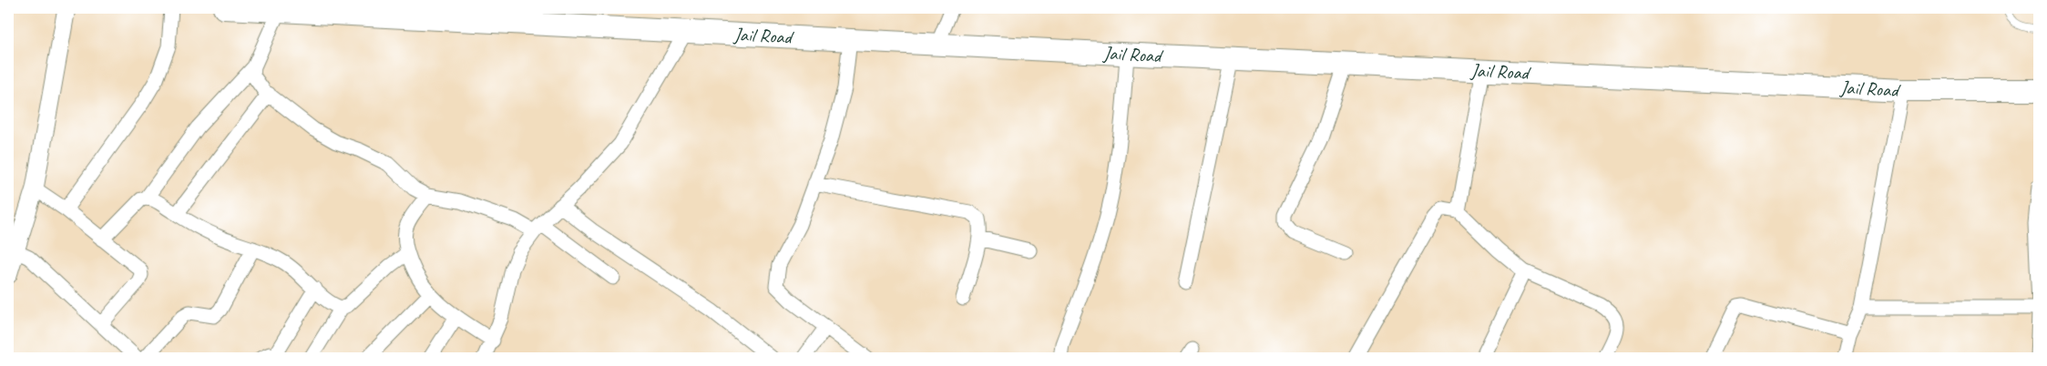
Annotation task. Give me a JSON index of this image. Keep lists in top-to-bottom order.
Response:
{
  "streets": {
    "main road": ["Jail Road"]
  }
}
